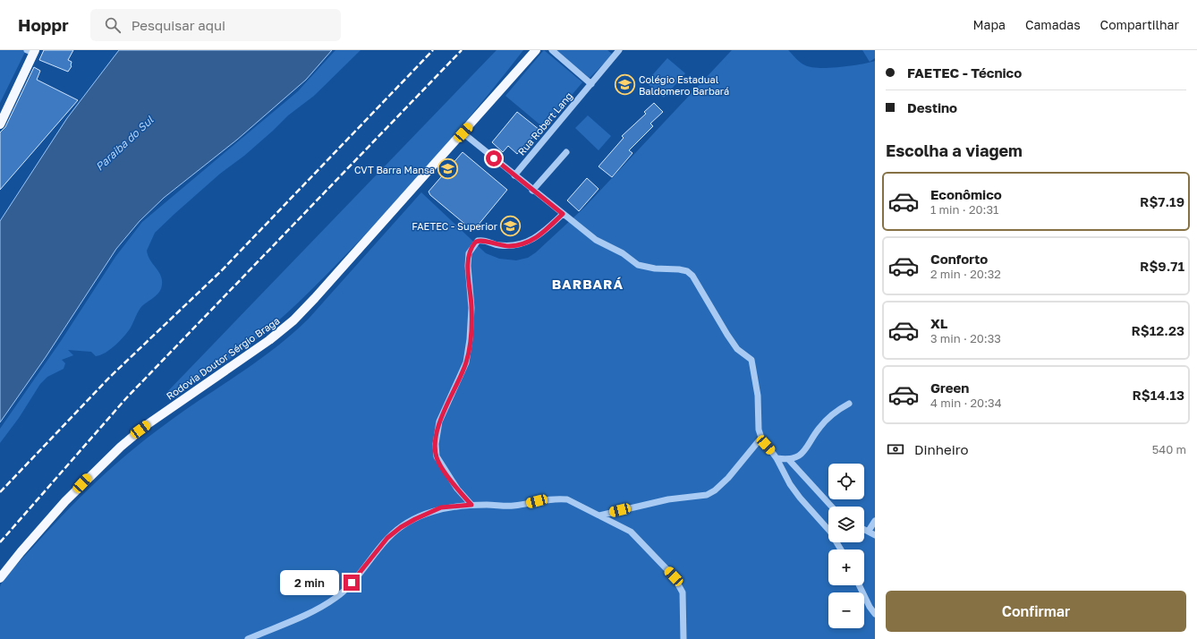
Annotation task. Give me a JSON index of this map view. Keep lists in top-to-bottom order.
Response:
{
  "streets": {
    "main road": ["Rodovia Doutor Sérgio Braga"],
    "street": ["Rua Robert Lang"]
  },
  "districts": ["BARBARÁ"],
  "water": ["Paraiba do Sul"],
  "places": {
    "school or university": ["Colégio Estadual Baldomero Barbará", "CVT Barra Mansa", "FAETEC - Superior"]
  },
  "page": {
    "header": "Hoppr",
    "search": "Pesquisar aqui",
    "nav": ["Mapa", "Camadas", "Compartilhar"],
    "banner": ["FAETEC - Técnico", "Destino"],
    "heading": "Escolha a viagem",
    "list": [
      {
        "name": "Econômico",
        "note": "1 min · 20:31",
        "value": "R$7.19"
      },
      {
        "name": "Conforto",
        "note": "2 min · 20:32",
        "value": "R$9.71"
      },
      {
        "name": "XL",
        "note": "3 min · 20:33",
        "value": "R$12.23"
      },
      {
        "name": "Green",
        "note": "4 min · 20:34",
        "value": "R$14.13"
      }
    ],
    "pay": ["Dinheiro", "540 m"],
    "map_buttons": ["+", "−"],
    "bubble": "2 min",
    "buttons": "Confirmar"
  }
}
